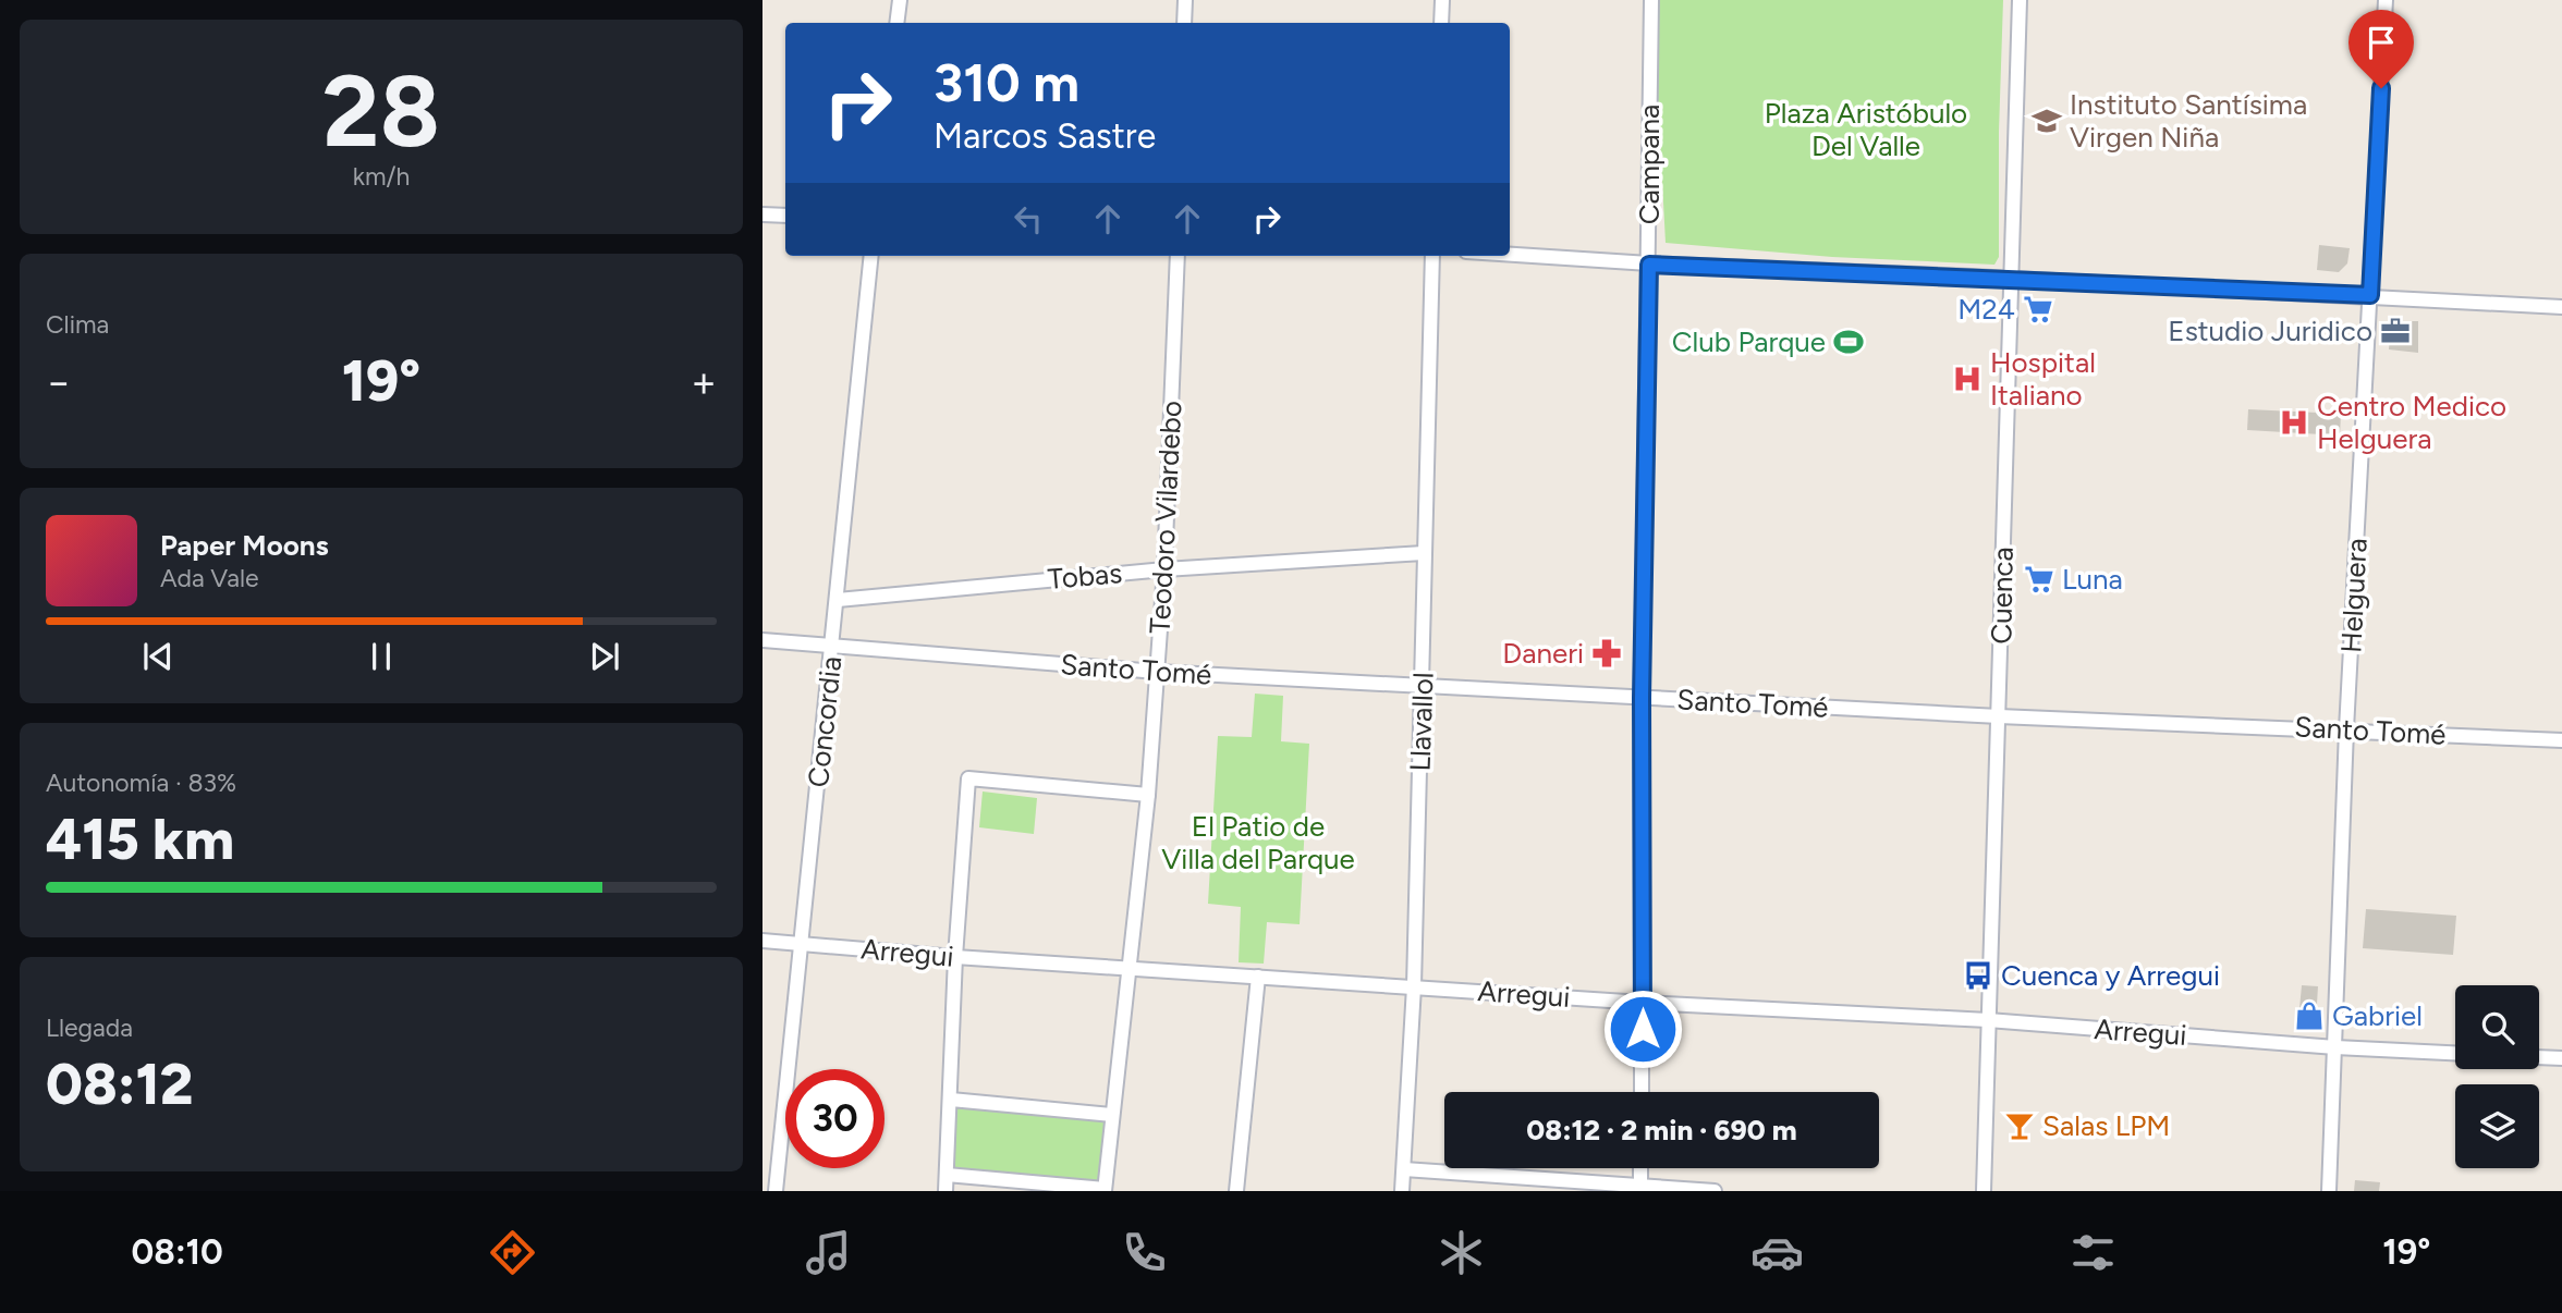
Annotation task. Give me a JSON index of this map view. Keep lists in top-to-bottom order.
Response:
{
  "streets": {
    "street": [
      "Campana",
      "Teodoro Vilardebo",
      "Tobas",
      "Cuenca",
      "Helguera",
      "Santo Tomé",
      "Concordia",
      "Llavallol",
      "Arregui"
    ]
  },
  "crossings": [
    ["Campana", "Santo Tomé"],
    ["Campana", "Arregui"],
    ["Teodoro Vilardebo", "Tobas"],
    ["Teodoro Vilardebo", "Santo Tomé"],
    ["Teodoro Vilardebo", "Arregui"],
    ["Tobas", "Concordia"],
    ["Tobas", "Llavallol"],
    ["Cuenca", "Santo Tomé"],
    ["Cuenca", "Arregui"],
    ["Helguera", "Santo Tomé"],
    ["Helguera", "Arregui"],
    ["Santo Tomé", "Concordia"],
    ["Santo Tomé", "Llavallol"],
    ["Concordia", "Arregui"],
    ["Llavallol", "Arregui"]
  ],
  "parks": ["Plaza Aristóbulo Del Valle", "El Patio de Villa del Parque"],
  "places": {
    "school or university": ["Instituto Santísima Virgen Niña"],
    "supermarket": ["M24", "Luna"],
    "office": ["Estudio Juridico"],
    "sports": ["Club Parque"],
    "hospital": ["Hospital Italiano", "Centro Medico Helguera"],
    "pharmacy": ["Daneri"],
    "bus stop": ["Cuenca y Arregui"],
    "shop": ["Gabriel"],
    "bar": ["Salas LPM"]
  },
  "page": {
    "tile": [
      ["28", "km/h"],
      "Clima",
      ["Autonomía · 83%", "415 km"],
      ["Llegada", "08:12"]
    ],
    "turn": ["310 m", "Marcos Sastre"],
    "heat": ["−", "19°", "+"],
    "song": ["Paper Moons", "Ada Vale"],
    "limit": "30",
    "trip": "08:12 · 2 min · 690 m",
    "tabs": ["08:10", "19°"]
  }
}
